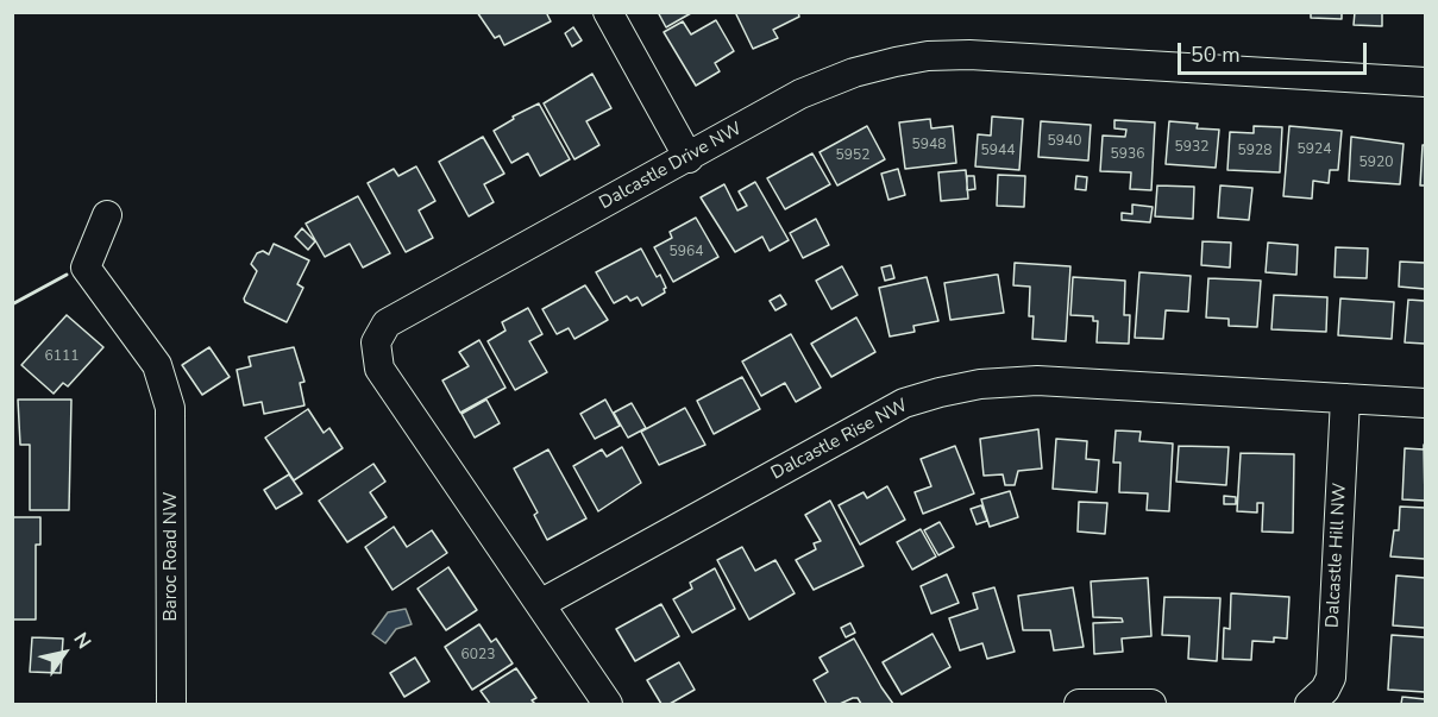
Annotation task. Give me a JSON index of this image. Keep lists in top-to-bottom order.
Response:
{
  "streets": {
    "street": [
      "Dalcastle Drive NW",
      "Dalcastle Rise NW",
      "Dalcastle Hill NW",
      "Baroc Road NW"
    ]
  },
  "crossings": [
    ["Dalcastle Drive NW", "Dalcastle Rise NW"],
    ["Dalcastle Rise NW", "Dalcastle Hill NW"]
  ],
  "house_numbers": [
    "5940",
    "5948",
    "5932",
    "5924",
    "5944",
    "5928",
    "5936",
    "5952",
    "5920",
    "5964",
    "6111",
    "6023"
  ],
  "scale_bar": "50 m",
  "north": "top right"
}
